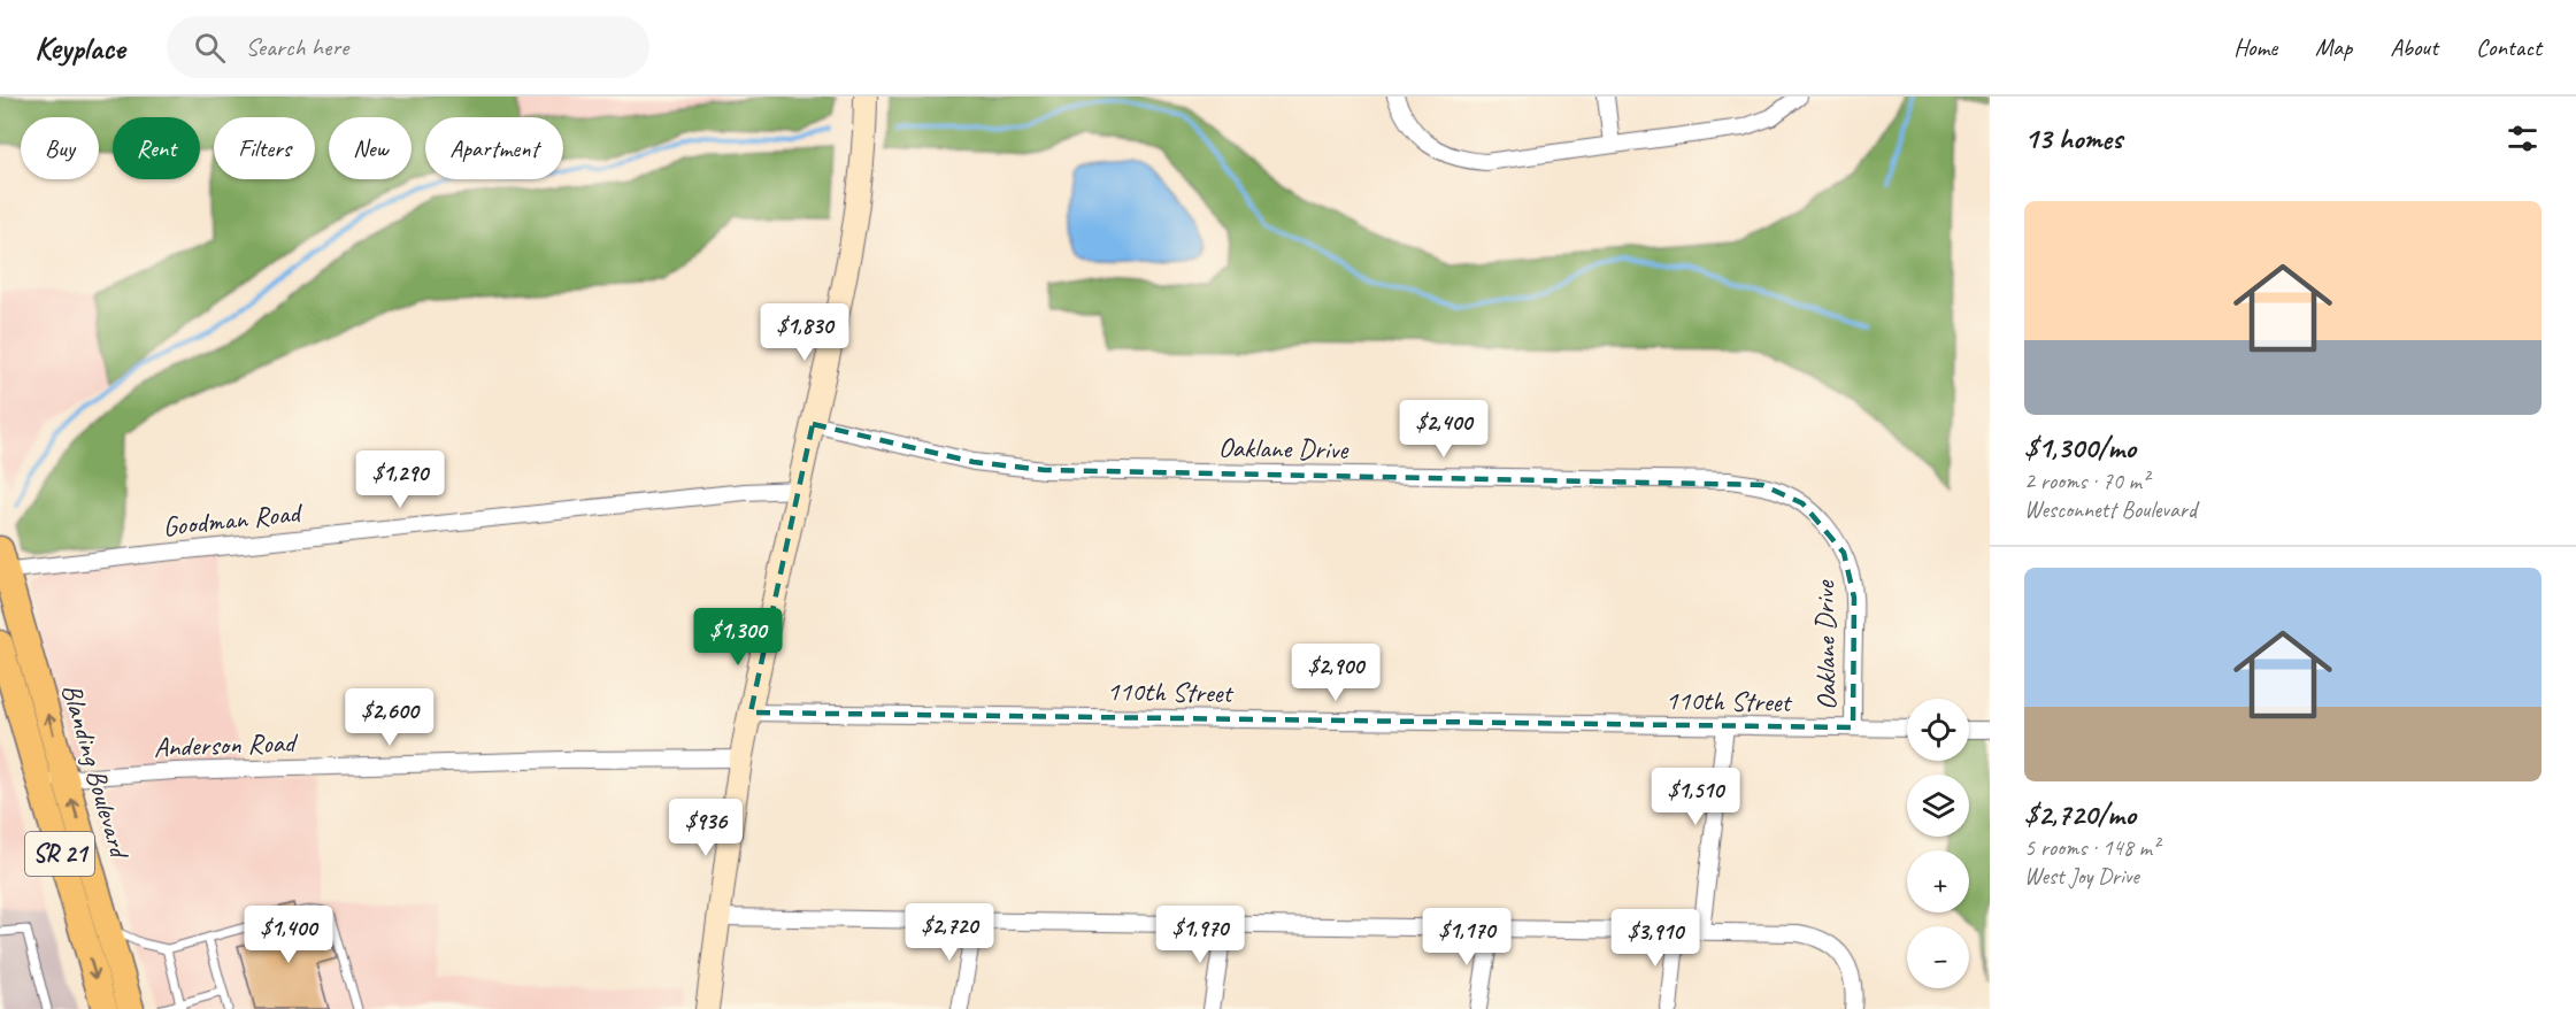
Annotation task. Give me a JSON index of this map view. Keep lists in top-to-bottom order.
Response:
{
  "streets": {
    "main road": ["Blanding Boulevard", "SR 21"],
    "street": [
      "Oaklane Drive",
      "Goodman Road",
      "110th Street",
      "Anderson Road"
    ]
  },
  "crossings": [
    ["Oaklane Drive", "110th Street"],
    ["Goodman Road", "Blanding Boulevard"],
    ["Anderson Road", "Blanding Boulevard"]
  ],
  "page": {
    "header": "Keyplace",
    "search": "Search here",
    "nav": [
      "Home",
      "Map",
      "About",
      "Contact"
    ],
    "heading": "13 homes",
    "chip": [
      "Buy",
      "Rent",
      "Filters",
      "New",
      "Apartment"
    ],
    "list": [
      {
        "name": "$1,300/mo",
        "note": "2 rooms · 70 m² · Wesconnett Boulevard"
      },
      {
        "name": "$2,720/mo",
        "note": "5 rooms · 148 m² · West Joy Drive"
      }
    ],
    "price": [
      "$1,830",
      "$2,400",
      "$1,290",
      "$1,300",
      "$2,900",
      "$2,600",
      "$1,510",
      "$936",
      "$2,720",
      "$1,400",
      "$1,970",
      "$1,170",
      "$3,910"
    ],
    "map_buttons": ["+", "−"]
  }
}
